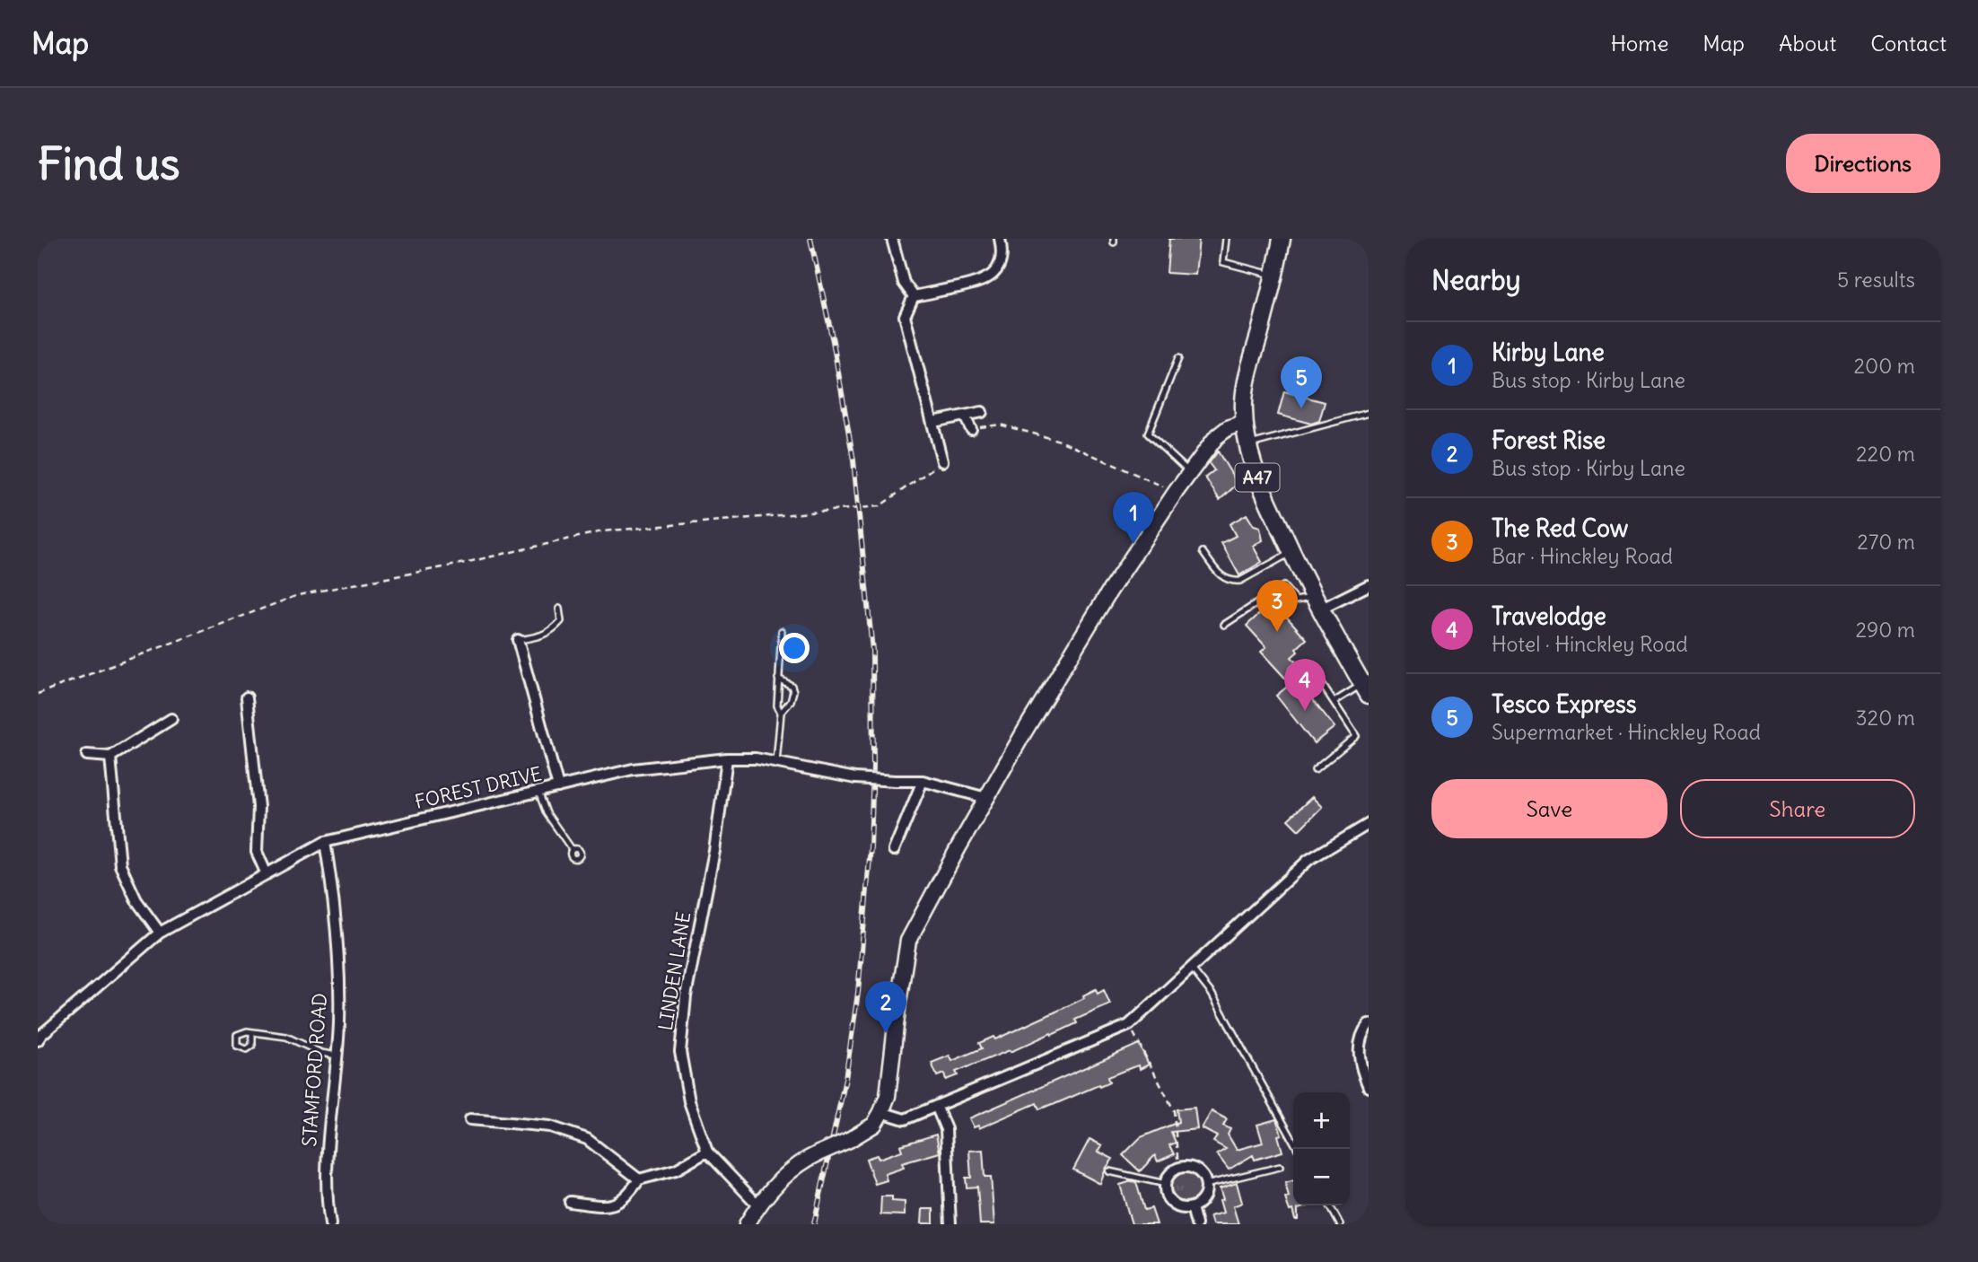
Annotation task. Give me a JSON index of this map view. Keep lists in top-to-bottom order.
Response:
{
  "streets": {
    "main road": ["A47"],
    "street": ["FOREST DRIVE", "LINDEN LANE", "STAMFORD ROAD"]
  },
  "crossings": [
    ["FOREST DRIVE", "LINDEN LANE"],
    ["FOREST DRIVE", "STAMFORD ROAD"]
  ],
  "page": {
    "header": "Map",
    "nav": [
      "Home",
      "Map",
      "About",
      "Contact"
    ],
    "buttons": [
      "Directions",
      ["Save", "Share"]
    ],
    "title": "Find us",
    "heading": ["Nearby", "5 results"],
    "list": [
      {
        "mark": "1",
        "name": "Kirby Lane",
        "note": "Bus stop · Kirby Lane",
        "value": "200 m"
      },
      {
        "mark": "2",
        "name": "Forest Rise",
        "note": "Bus stop · Kirby Lane",
        "value": "220 m"
      },
      {
        "mark": "3",
        "name": "The Red Cow",
        "note": "Bar · Hinckley Road",
        "value": "270 m"
      },
      {
        "mark": "4",
        "name": "Travelodge",
        "note": "Hotel · Hinckley Road",
        "value": "290 m"
      },
      {
        "mark": "5",
        "name": "Tesco Express",
        "note": "Supermarket · Hinckley Road",
        "value": "320 m"
      }
    ],
    "pins": [
      "5",
      "1",
      "3",
      "4",
      "2"
    ],
    "map_buttons": ["+", "−"]
  }
}
